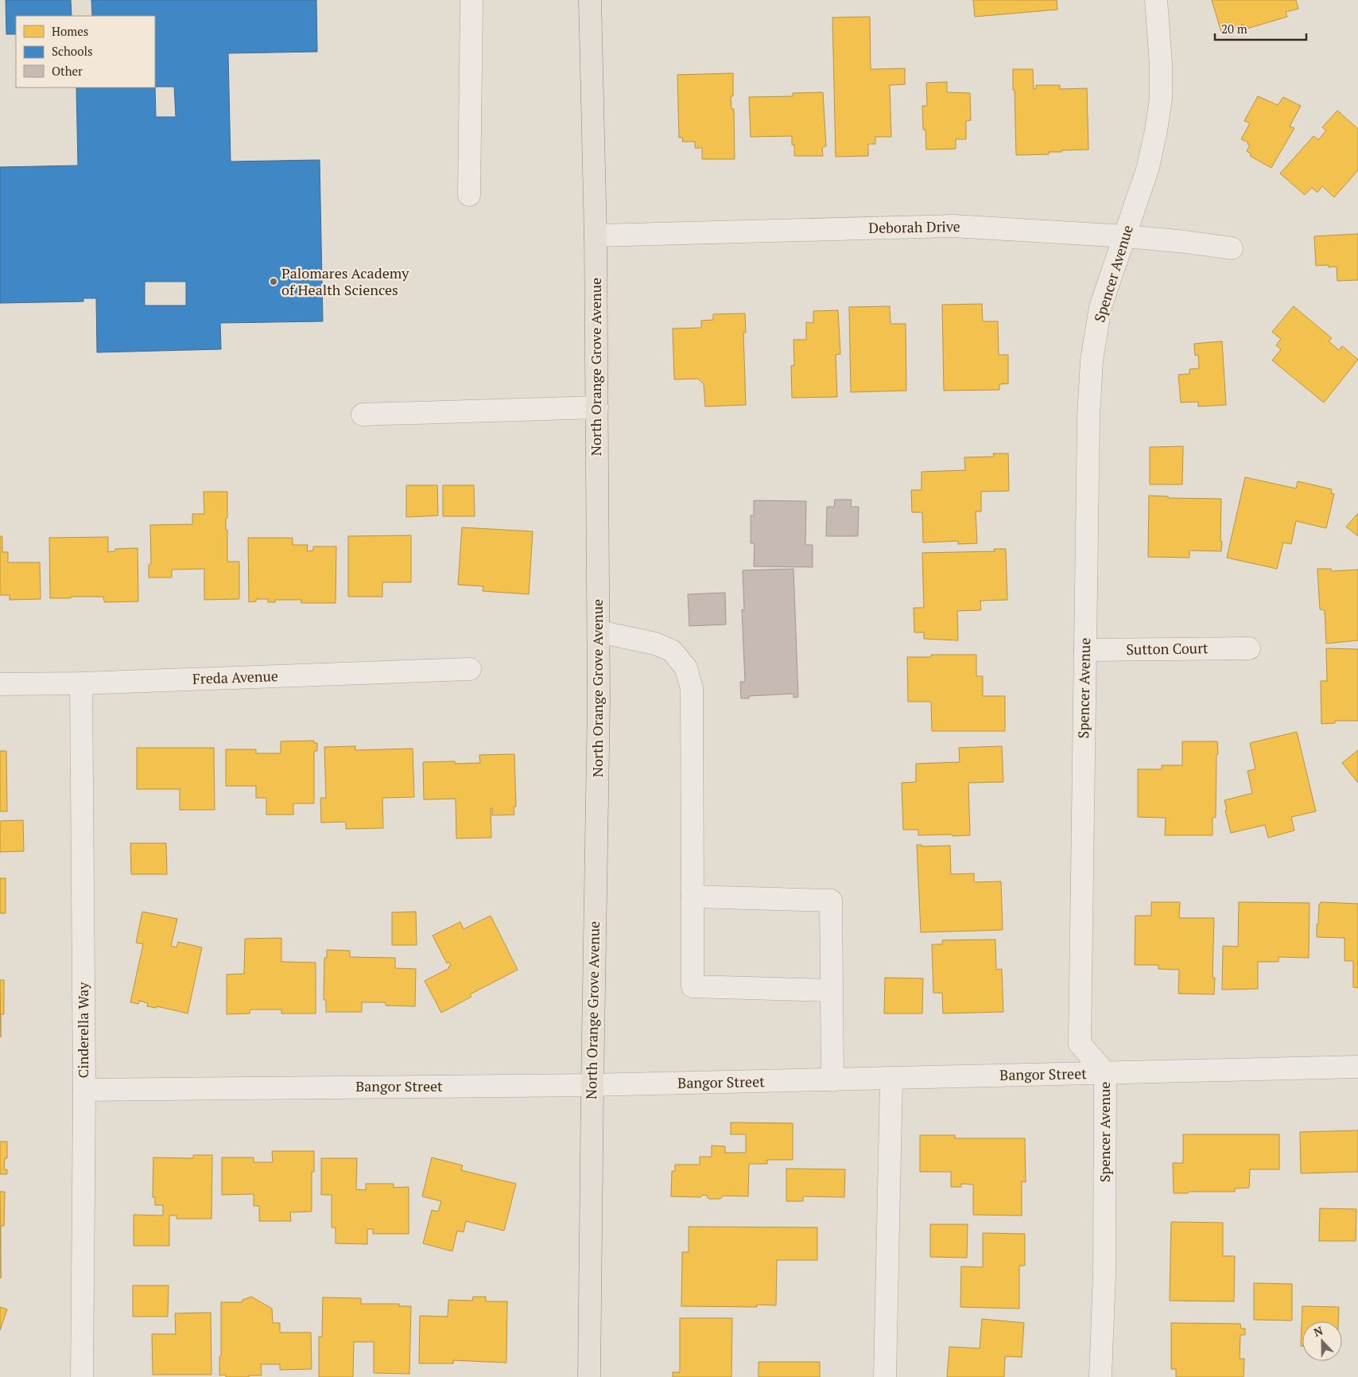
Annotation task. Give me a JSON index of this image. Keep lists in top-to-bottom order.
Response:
{
  "streets": {
    "main road": ["North Orange Grove Avenue"],
    "street": [
      "Deborah Drive",
      "Spencer Avenue",
      "Sutton Court",
      "Freda Avenue",
      "Cinderella Way",
      "Bangor Street"
    ]
  },
  "crossings": [
    ["Deborah Drive", "Spencer Avenue"],
    ["Deborah Drive", "North Orange Grove Avenue"],
    ["Spencer Avenue", "Sutton Court"],
    ["Spencer Avenue", "Bangor Street"],
    ["North Orange Grove Avenue", "Bangor Street"],
    ["Freda Avenue", "Cinderella Way"],
    ["Cinderella Way", "Bangor Street"]
  ],
  "places": ["Palomares Academy of Health Sciences"],
  "legend": ["Homes", "Schools", "Other"],
  "scale_bar": "20 m",
  "north": "top"
}
